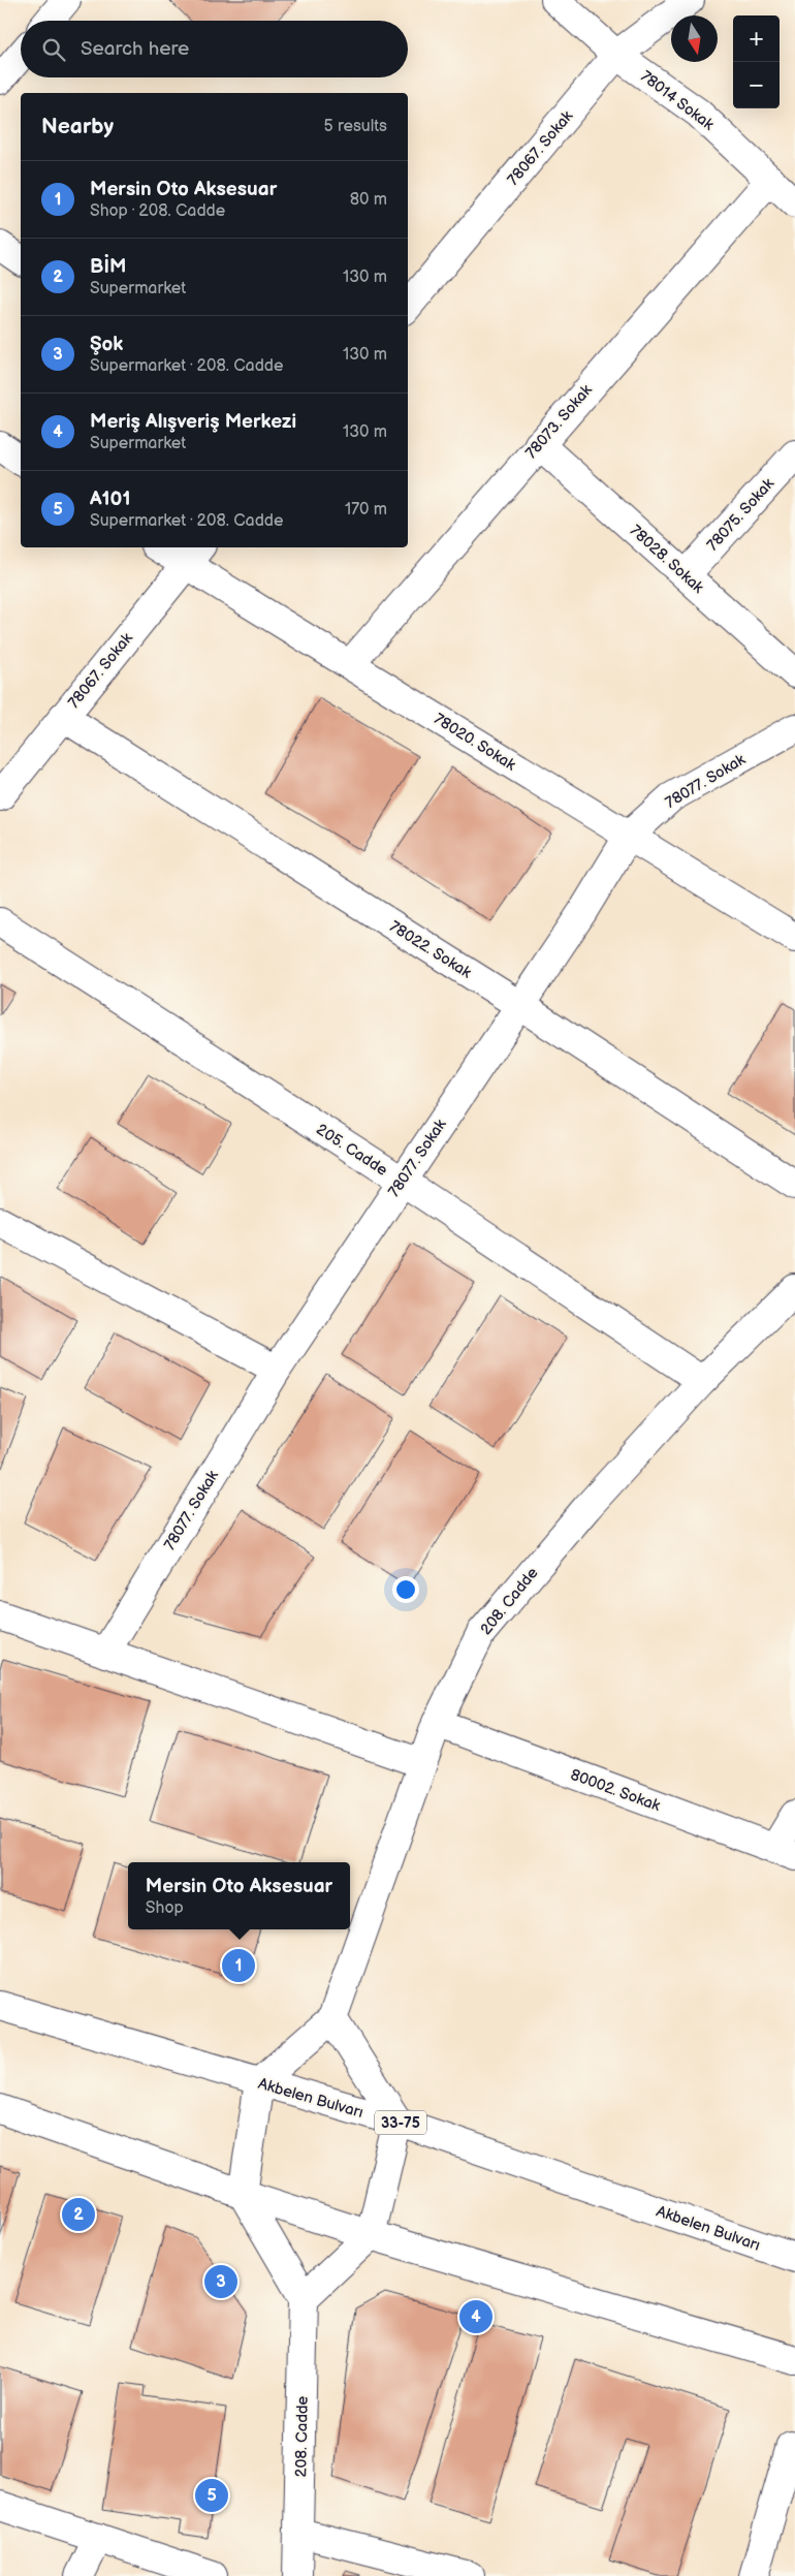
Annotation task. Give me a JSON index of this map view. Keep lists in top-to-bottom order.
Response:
{
  "streets": {
    "street": [
      "78014 Sokak",
      "78067. Sokak",
      "78073. Sokak",
      "78075. Sokak",
      "78028. Sokak",
      "78020. Sokak",
      "78077. Sokak",
      "78022. Sokak",
      "205. Cadde",
      "208. Cadde",
      "80002. Sokak",
      "Akbelen Bulvarı",
      "33-75"
    ]
  },
  "crossings": [
    ["78014 Sokak", "78067. Sokak"],
    ["78014 Sokak", "78073. Sokak"],
    ["78067. Sokak", "78020. Sokak"],
    ["78067. Sokak", "78022. Sokak"],
    ["78073. Sokak", "78028. Sokak"],
    ["78073. Sokak", "78020. Sokak"],
    ["78075. Sokak", "78028. Sokak"],
    ["78020. Sokak", "78077. Sokak"],
    ["78077. Sokak", "78022. Sokak"],
    ["78077. Sokak", "205. Cadde"],
    ["205. Cadde", "208. Cadde"],
    ["208. Cadde", "80002. Sokak"]
  ],
  "north": "bottom",
  "page": {
    "map_buttons": ["+", "−"],
    "search": "Search here",
    "heading": ["Nearby", "5 results"],
    "list": [
      {
        "mark": "1",
        "name": "Mersin Oto Aksesuar",
        "note": "Shop · 208. Cadde",
        "value": "80 m"
      },
      {
        "mark": "2",
        "name": "BİM",
        "note": "Supermarket",
        "value": "130 m"
      },
      {
        "mark": "3",
        "name": "Şok",
        "note": "Supermarket · 208. Cadde",
        "value": "130 m"
      },
      {
        "mark": "4",
        "name": "Meriş Alışveriş Merkezi",
        "note": "Supermarket",
        "value": "130 m"
      },
      {
        "mark": "5",
        "name": "A101",
        "note": "Supermarket · 208. Cadde",
        "value": "170 m"
      }
    ],
    "popup": ["Mersin Oto Aksesuar", "Shop"],
    "pins": [
      "1",
      "2",
      "3",
      "4",
      "5"
    ]
  }
}
